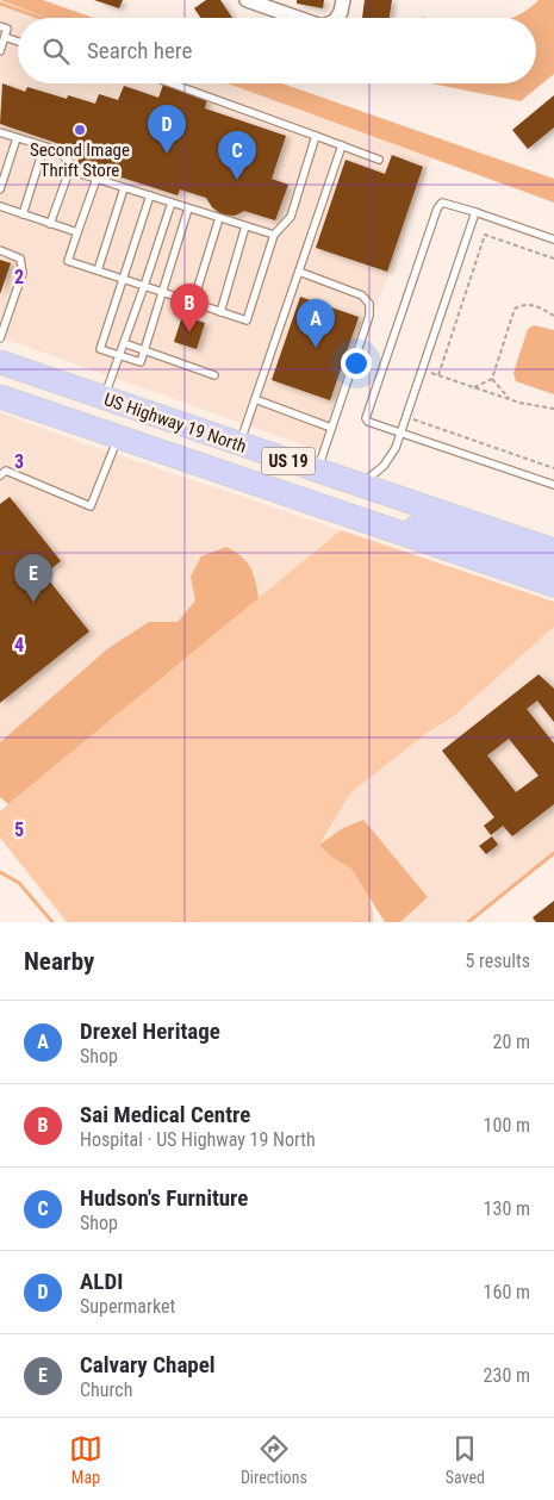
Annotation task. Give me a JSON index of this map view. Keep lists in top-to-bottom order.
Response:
{
  "streets": {
    "highway": ["US Highway 19 North", "US 19"]
  },
  "places": ["Second Image Thrift Store"],
  "page": {
    "search": "Search here",
    "pins": [
      "D",
      "C",
      "B",
      "A",
      "E"
    ],
    "heading": ["Nearby", "5 results"],
    "list": [
      {
        "mark": "A",
        "name": "Drexel Heritage",
        "note": "Shop",
        "value": "20 m"
      },
      {
        "mark": "B",
        "name": "Sai Medical Centre",
        "note": "Hospital · US Highway 19 North",
        "value": "100 m"
      },
      {
        "mark": "C",
        "name": "Hudson's Furniture",
        "note": "Shop",
        "value": "130 m"
      },
      {
        "mark": "D",
        "name": "ALDI",
        "note": "Supermarket",
        "value": "160 m"
      },
      {
        "mark": "E",
        "name": "Calvary Chapel",
        "note": "Church",
        "value": "230 m"
      }
    ],
    "nav": ["Map", "Directions", "Saved"]
  },
  "grid": {
    "rows": [
      "2",
      "3",
      "4",
      "5"
    ]
  }
}
